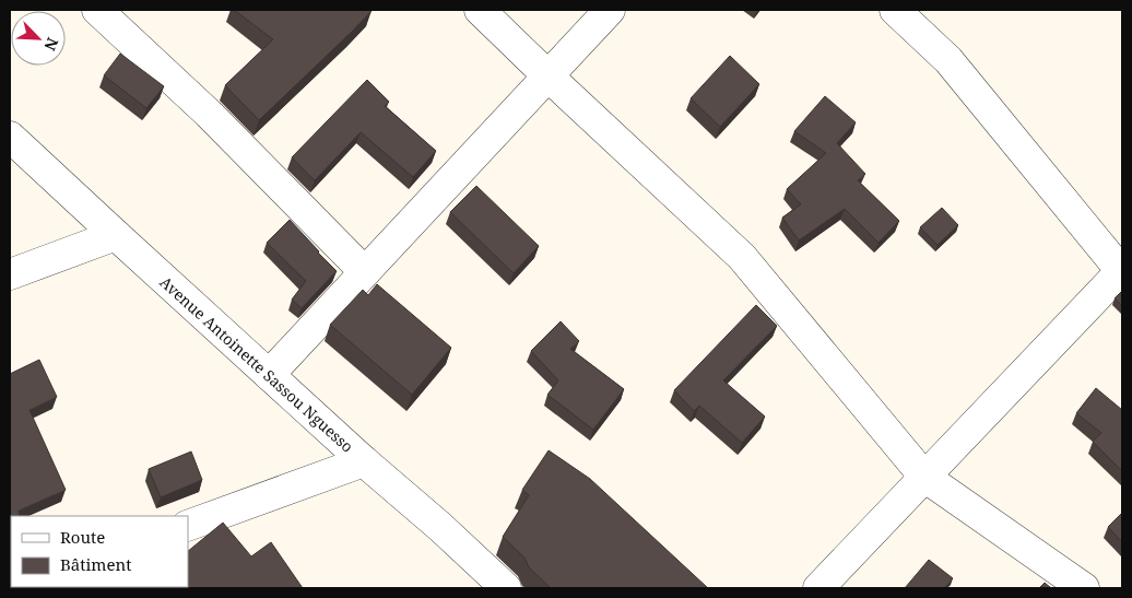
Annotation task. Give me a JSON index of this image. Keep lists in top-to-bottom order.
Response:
{
  "streets": {
    "street": ["Avenue Antoinette Sassou Nguesso"]
  },
  "legend": ["Route", "Bâtiment"],
  "north": "bottom right"
}
